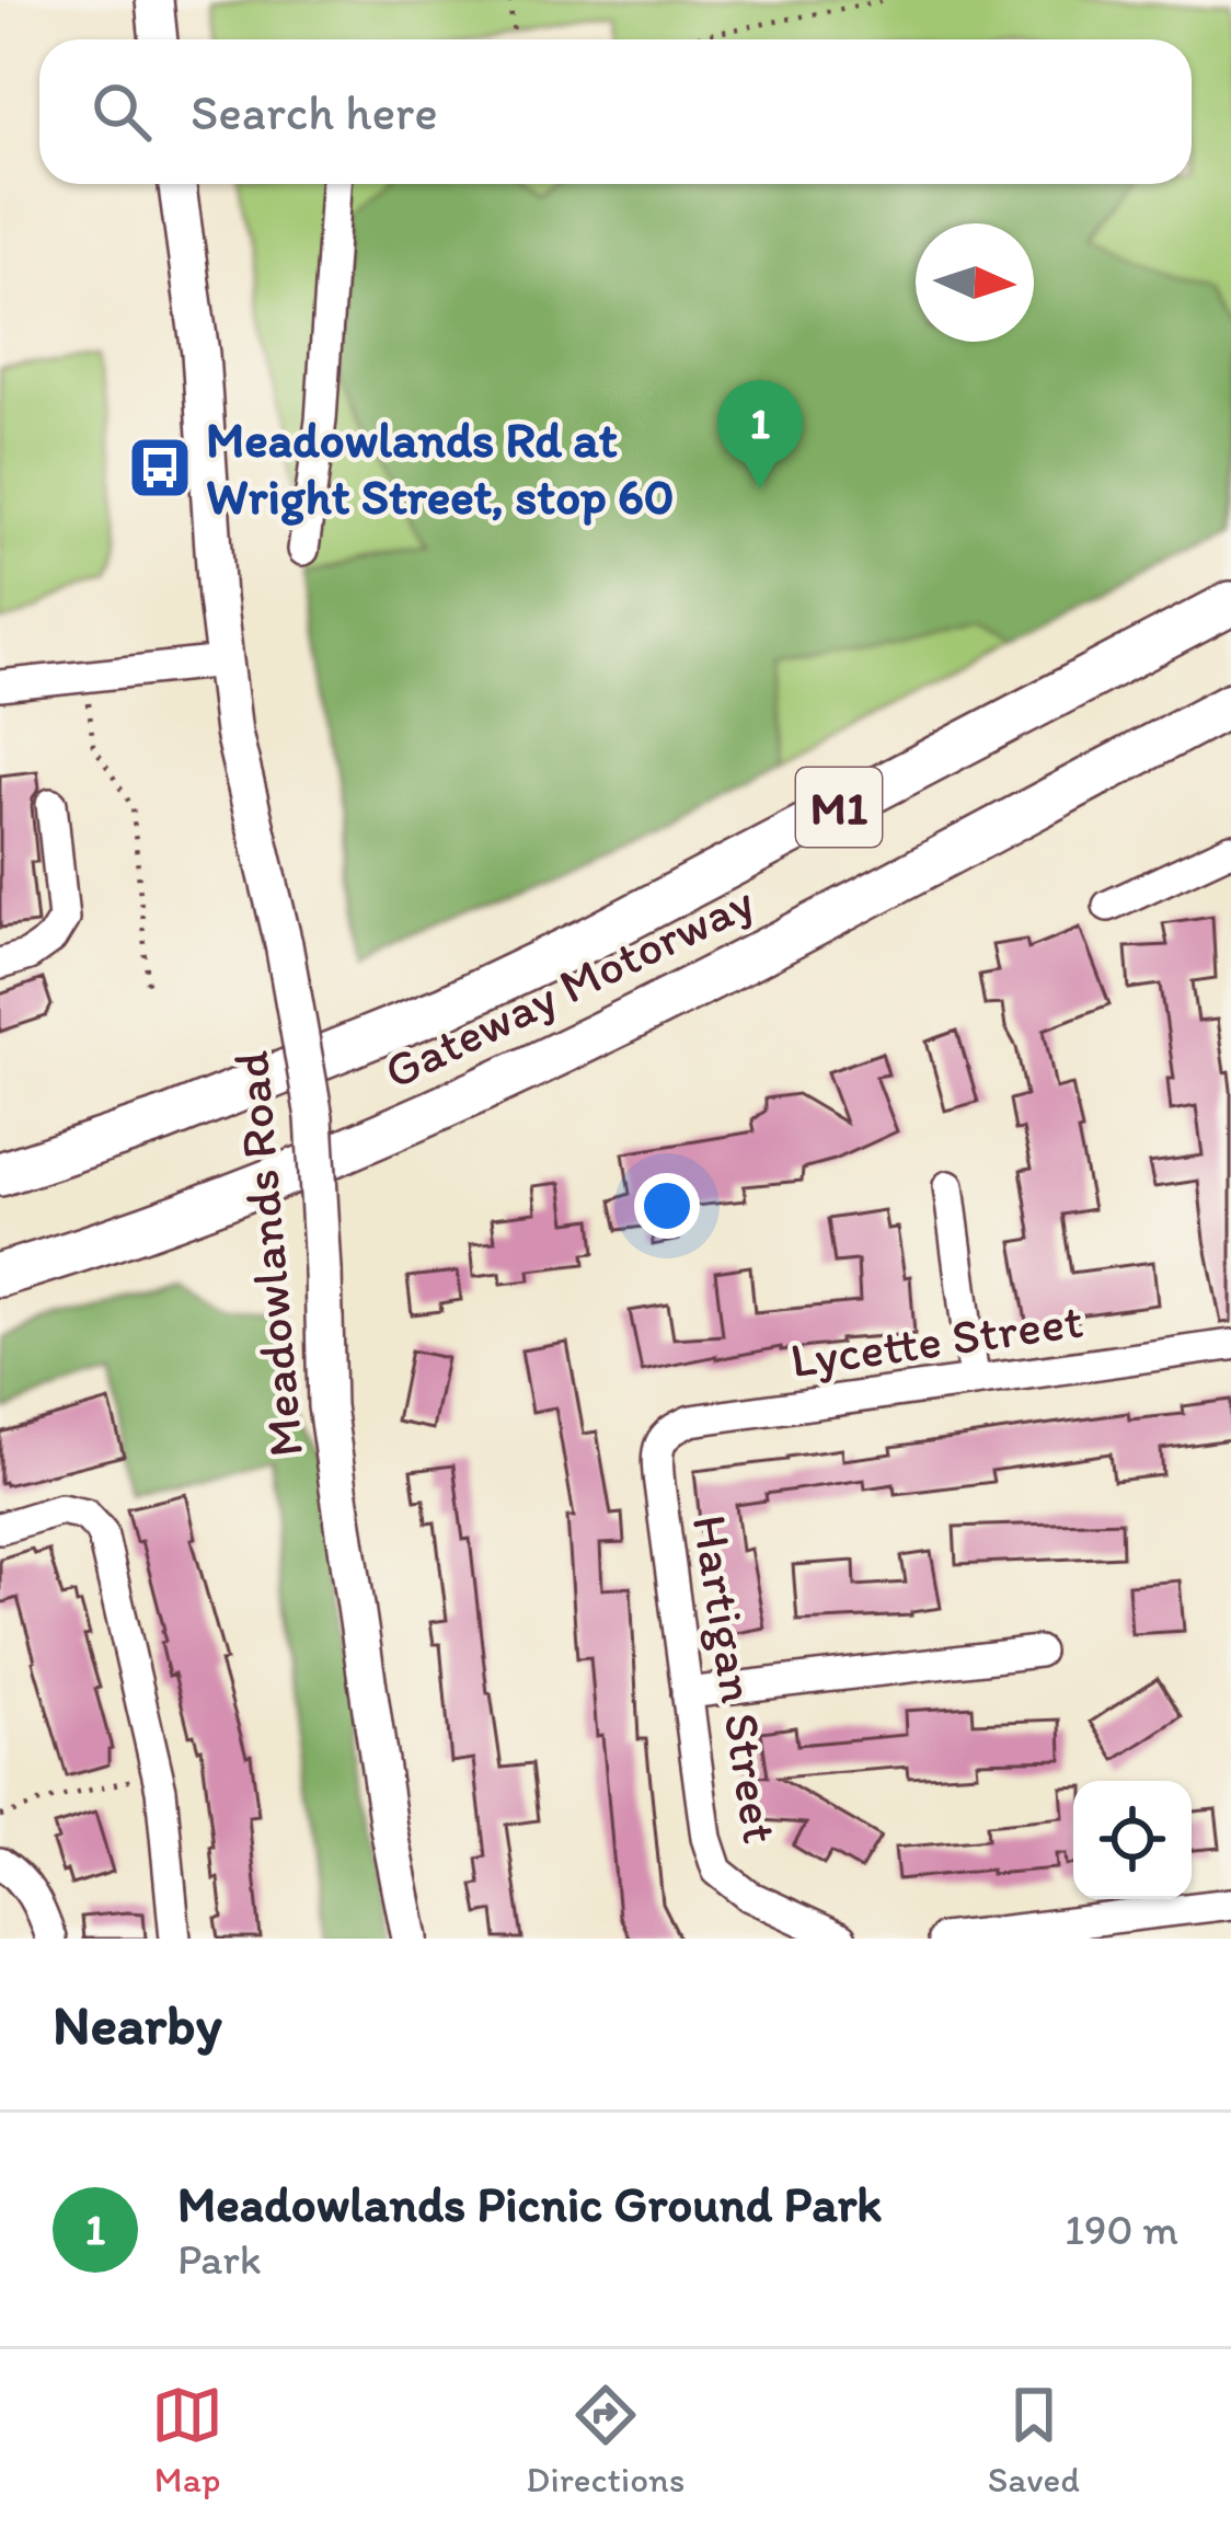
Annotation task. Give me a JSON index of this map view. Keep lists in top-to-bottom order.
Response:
{
  "streets": {
    "highway": ["M1", "Gateway Motorway"],
    "main road": ["Meadowlands Road"],
    "street": ["Lycette Street", "Hartigan Street"]
  },
  "crossings": [
    ["Lycette Street", "Hartigan Street"]
  ],
  "places": {
    "bus stop": ["Meadowlands Rd at Wright Street, stop 60"]
  },
  "north": "right",
  "page": {
    "search": "Search here",
    "pins": "1",
    "heading": "Nearby",
    "list": [
      {
        "mark": "1",
        "name": "Meadowlands Picnic Ground Park",
        "note": "Park",
        "value": "190 m"
      }
    ],
    "nav": ["Map", "Directions", "Saved"]
  }
}
